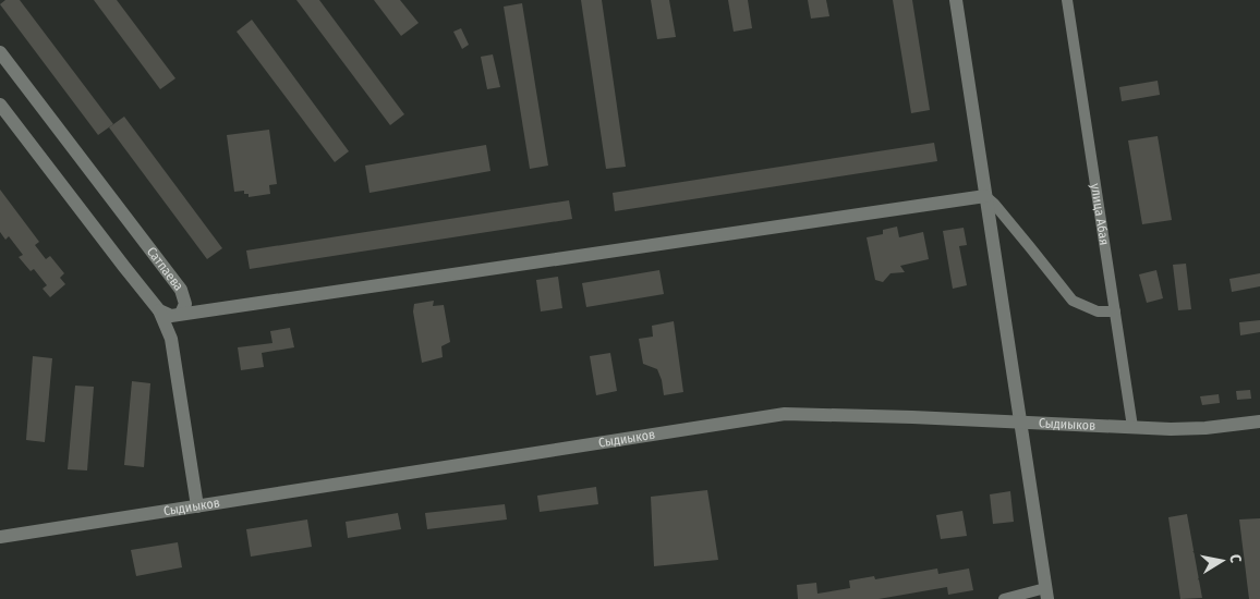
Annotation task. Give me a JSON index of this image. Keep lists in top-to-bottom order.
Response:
{
  "streets": {
    "street": ["улица Абая", "Сатпаева", "Сыдиыков"]
  },
  "crossings": [
    ["улица Абая", "Сыдиыков"]
  ],
  "north": "right"
}
